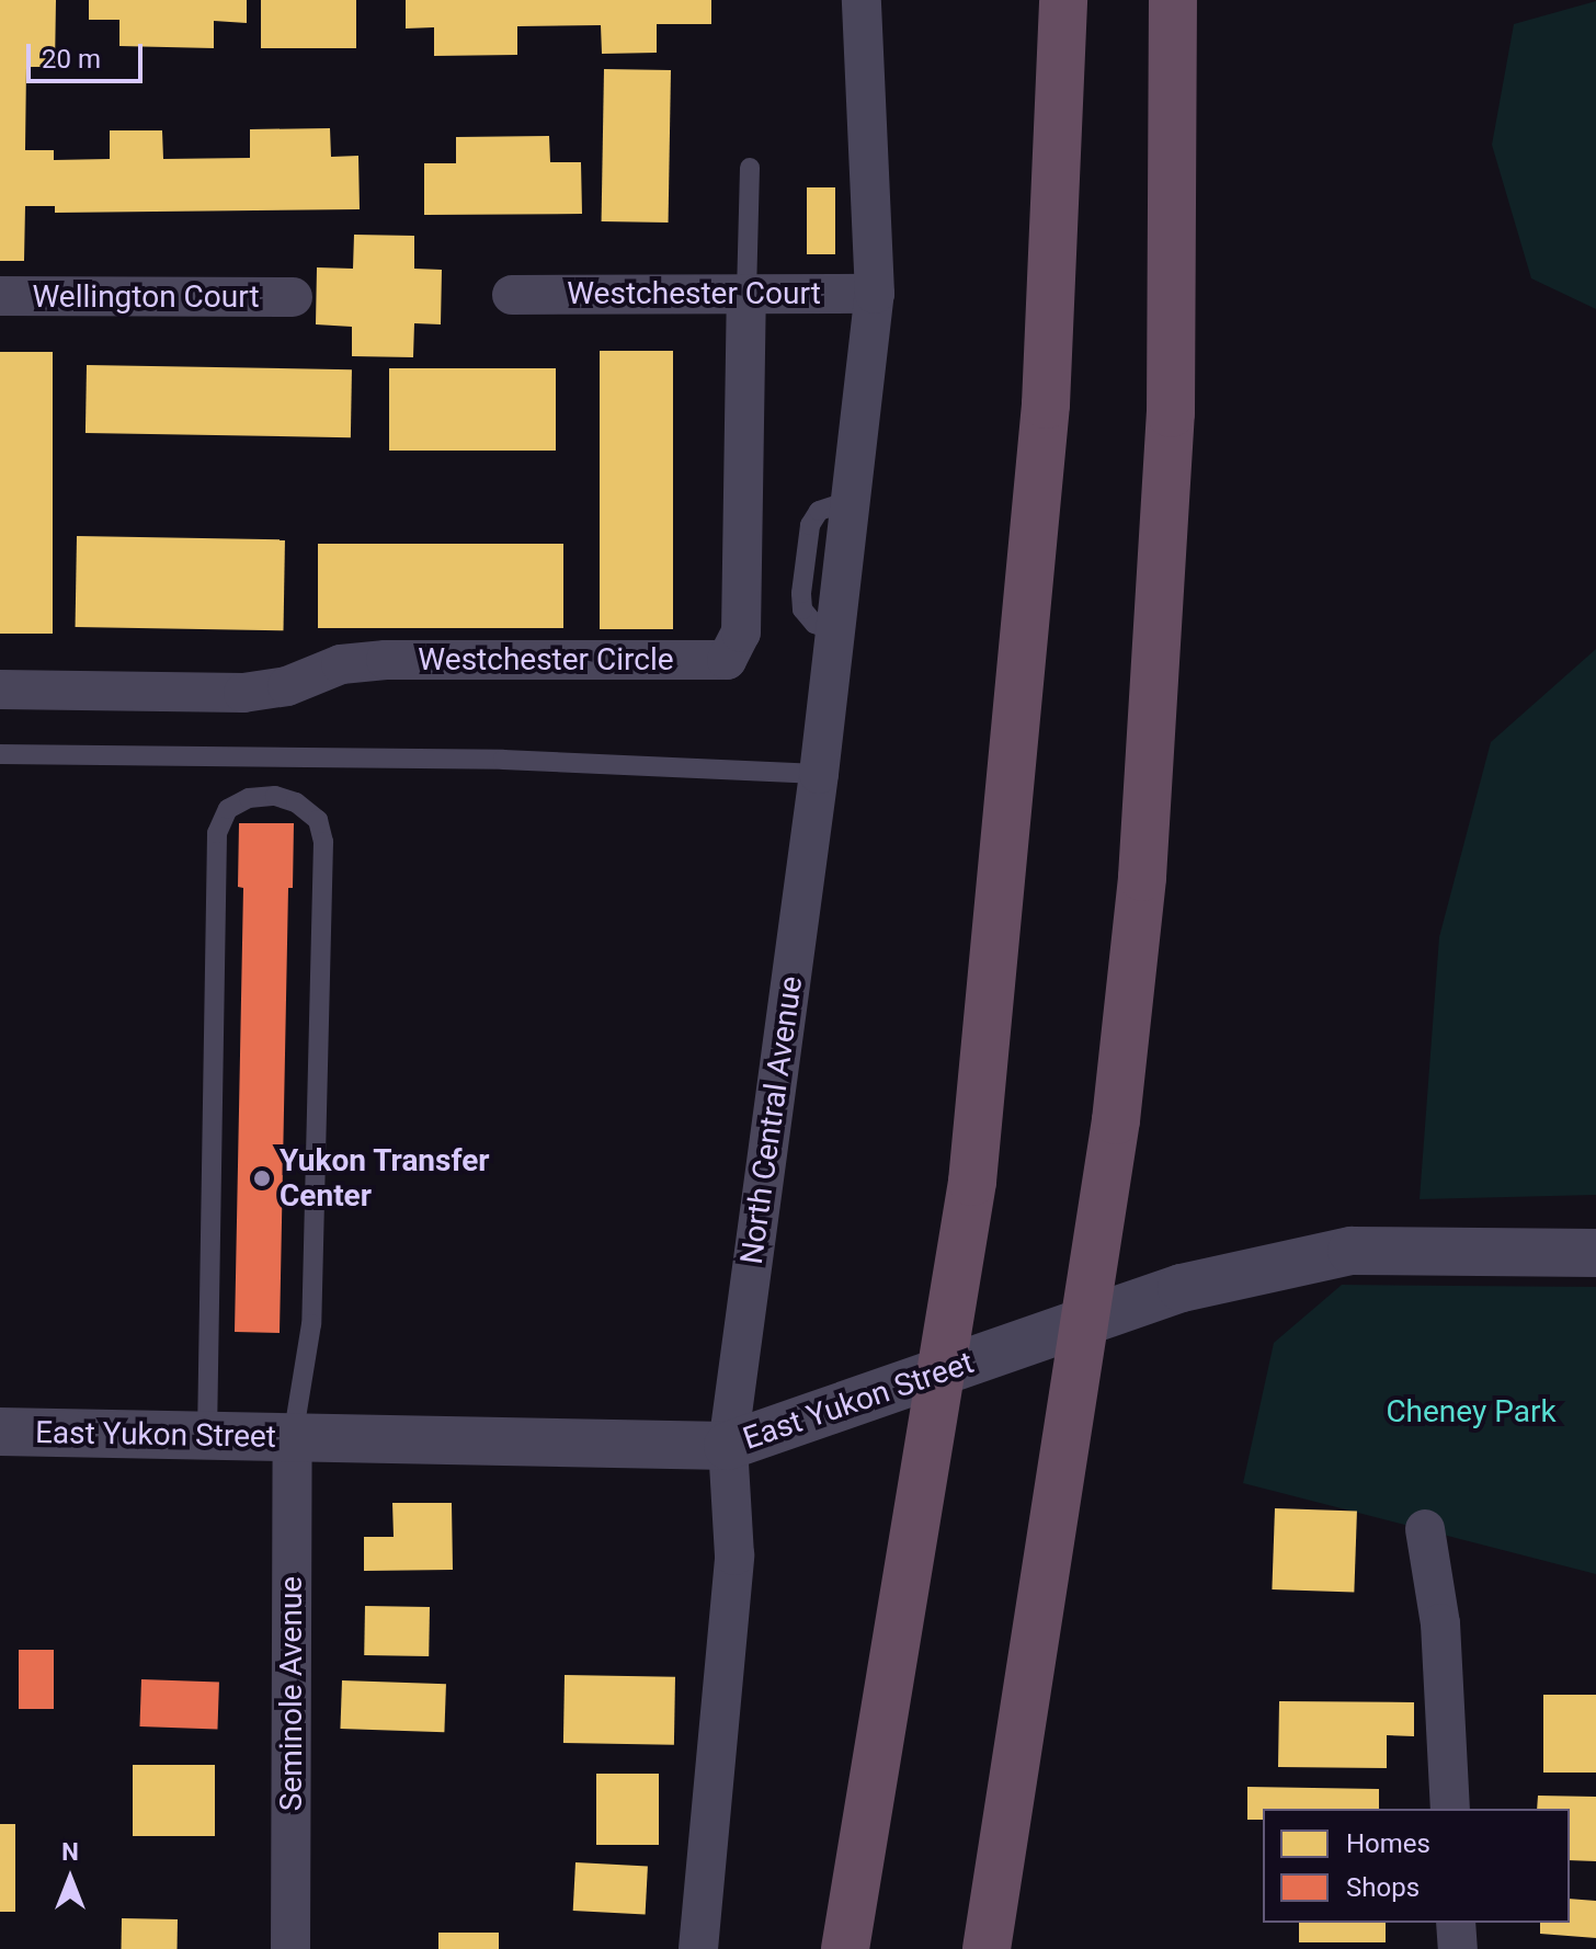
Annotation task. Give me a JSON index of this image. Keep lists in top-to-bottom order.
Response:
{
  "streets": {
    "street": [
      "Westchester Court",
      "Wellington Court",
      "Westchester Circle",
      "North Central Avenue",
      "East Yukon Street",
      "Seminole Avenue"
    ]
  },
  "crossings": [
    ["Westchester Court", "Westchester Circle"],
    ["Westchester Court", "North Central Avenue"],
    ["North Central Avenue", "East Yukon Street"],
    ["East Yukon Street", "Seminole Avenue"]
  ],
  "parks": ["Cheney Park"],
  "places": ["Yukon Transfer Center"],
  "legend": ["Homes", "Shops"],
  "scale_bar": "20 m",
  "north": "top"
}
